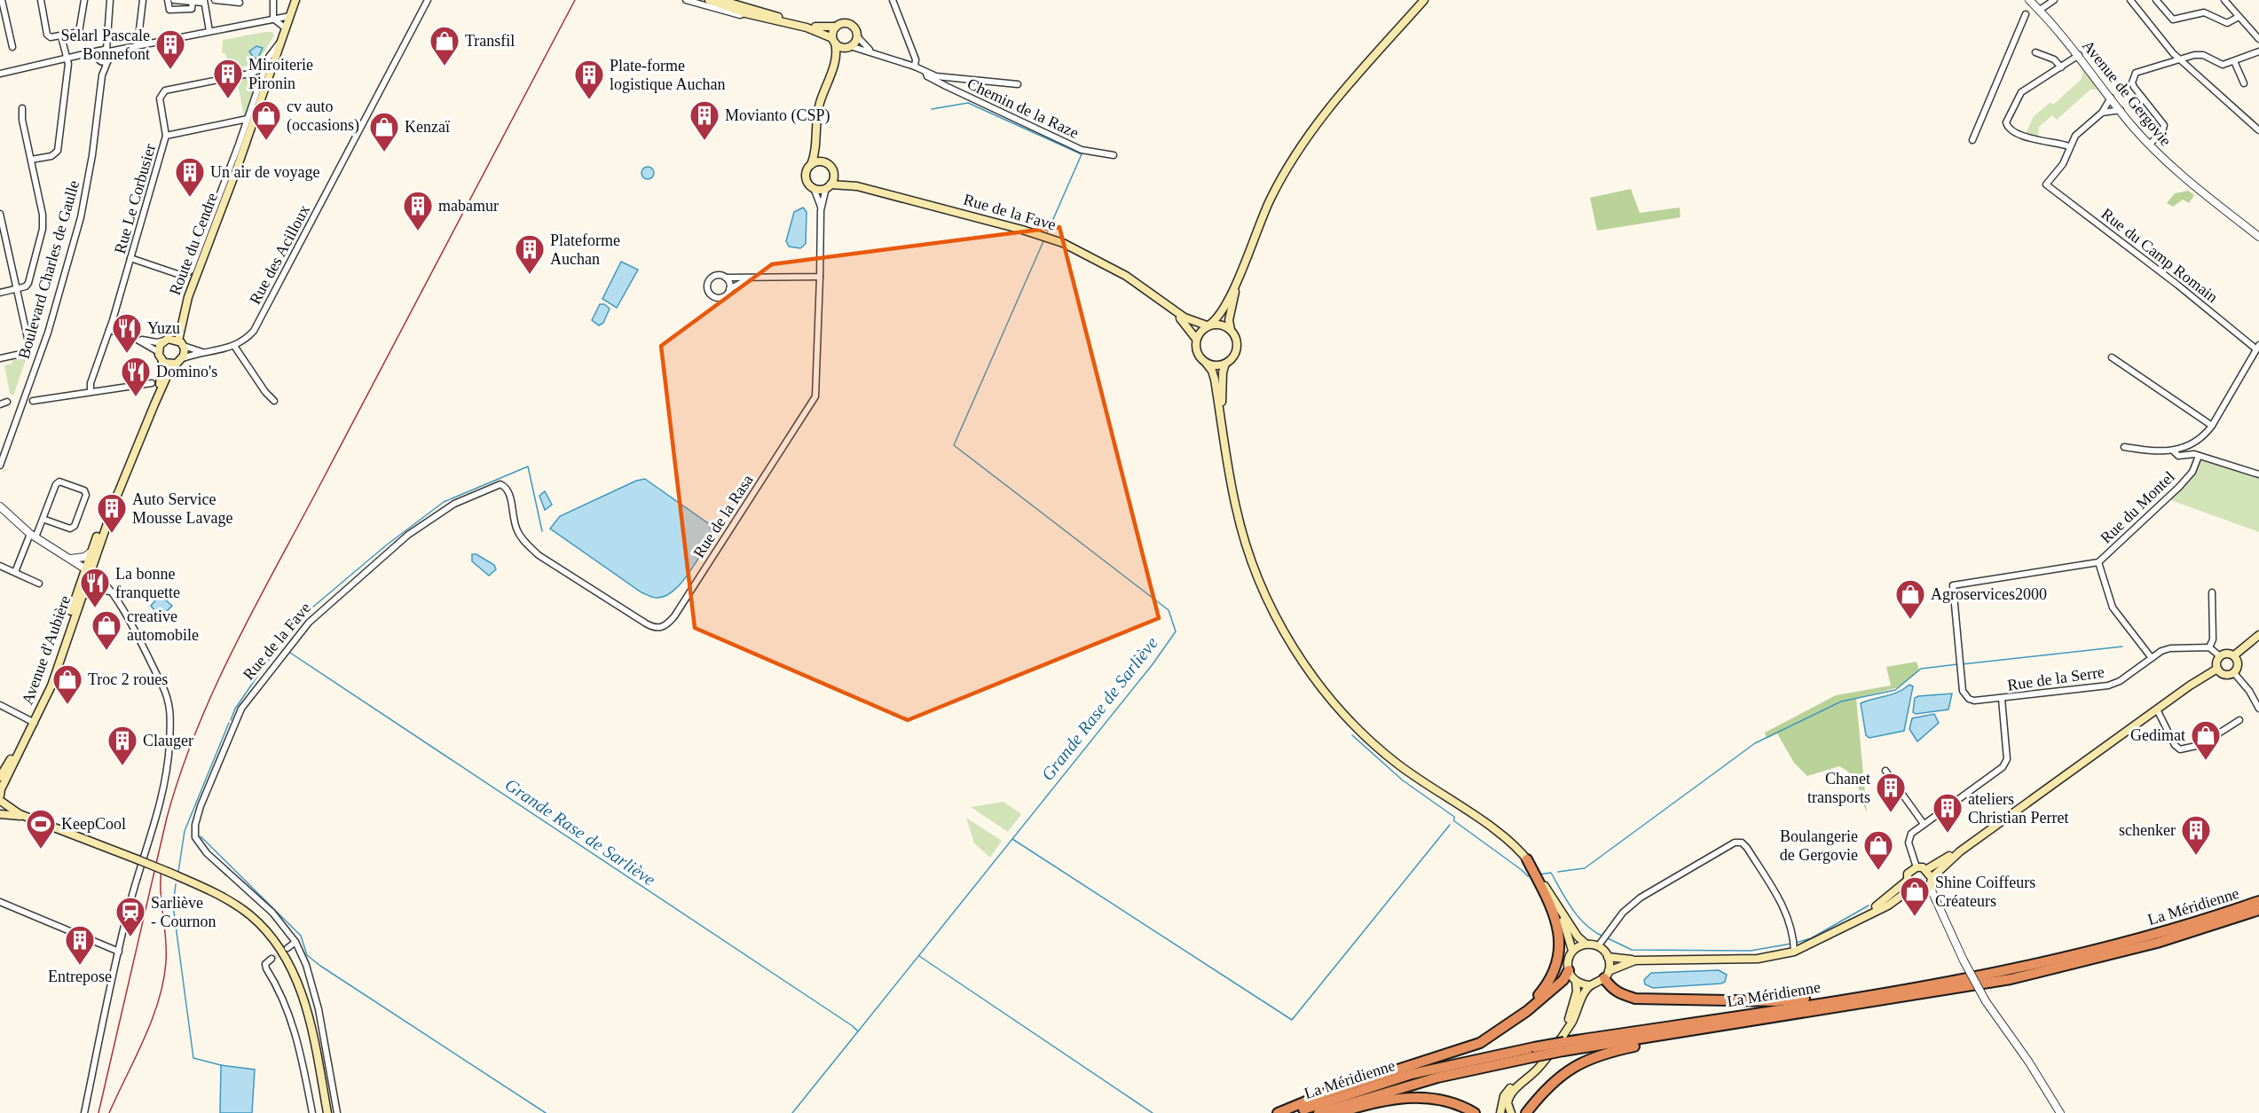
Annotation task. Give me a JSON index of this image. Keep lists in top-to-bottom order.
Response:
{
  "streets": {
    "highway": ["La Méridienne"],
    "main road": ["Rue de la Fave", "Route du Cendre", "Avenue d'Aubière"],
    "street": [
      "Avenue de Gergovie",
      "Chemin de la Raze",
      "Rue Le Corbusier",
      "Rue des Acilloux",
      "Rue du Camp Romain",
      "Boulevard Charles de Gaulle",
      "Rue du Montel",
      "Rue de la Rasa",
      "Rue de la Serre"
    ]
  },
  "crossings": [
    ["Rue de la Fave", "Rue de la Rasa"],
    ["Route du Cendre", "Rue des Acilloux"],
    ["Rue du Montel", "Rue de la Serre"]
  ],
  "water": ["Grande Rase de Sarliève"],
  "places": {
    "shop": [
      "Transfil",
      "cv auto (occasions)",
      "Kenzaï",
      "Agroservices2000",
      "creative automobile",
      "Troc 2 roues",
      "Gedimat",
      "Boulangerie de Gergovie",
      "Shine Coiffeurs Créateurs"
    ],
    "building": [
      "Selarl Pascale Bonnefont",
      "Miroiterie Pironin",
      "Plate-forme logistique Auchan",
      "Movianto (CSP)",
      "Un air de voyage",
      "mabamur",
      "Plateforme Auchan",
      "Auto Service Mousse Lavage",
      "Clauger",
      "Chanet transports",
      "ateliers Christian Perret",
      "schenker",
      "Entrepose"
    ],
    "restaurant": ["Yuzu", "Domino's", "La bonne franquette"],
    "sports": ["KeepCool"],
    "station": ["Sarliève - Cournon"]
  }
}
